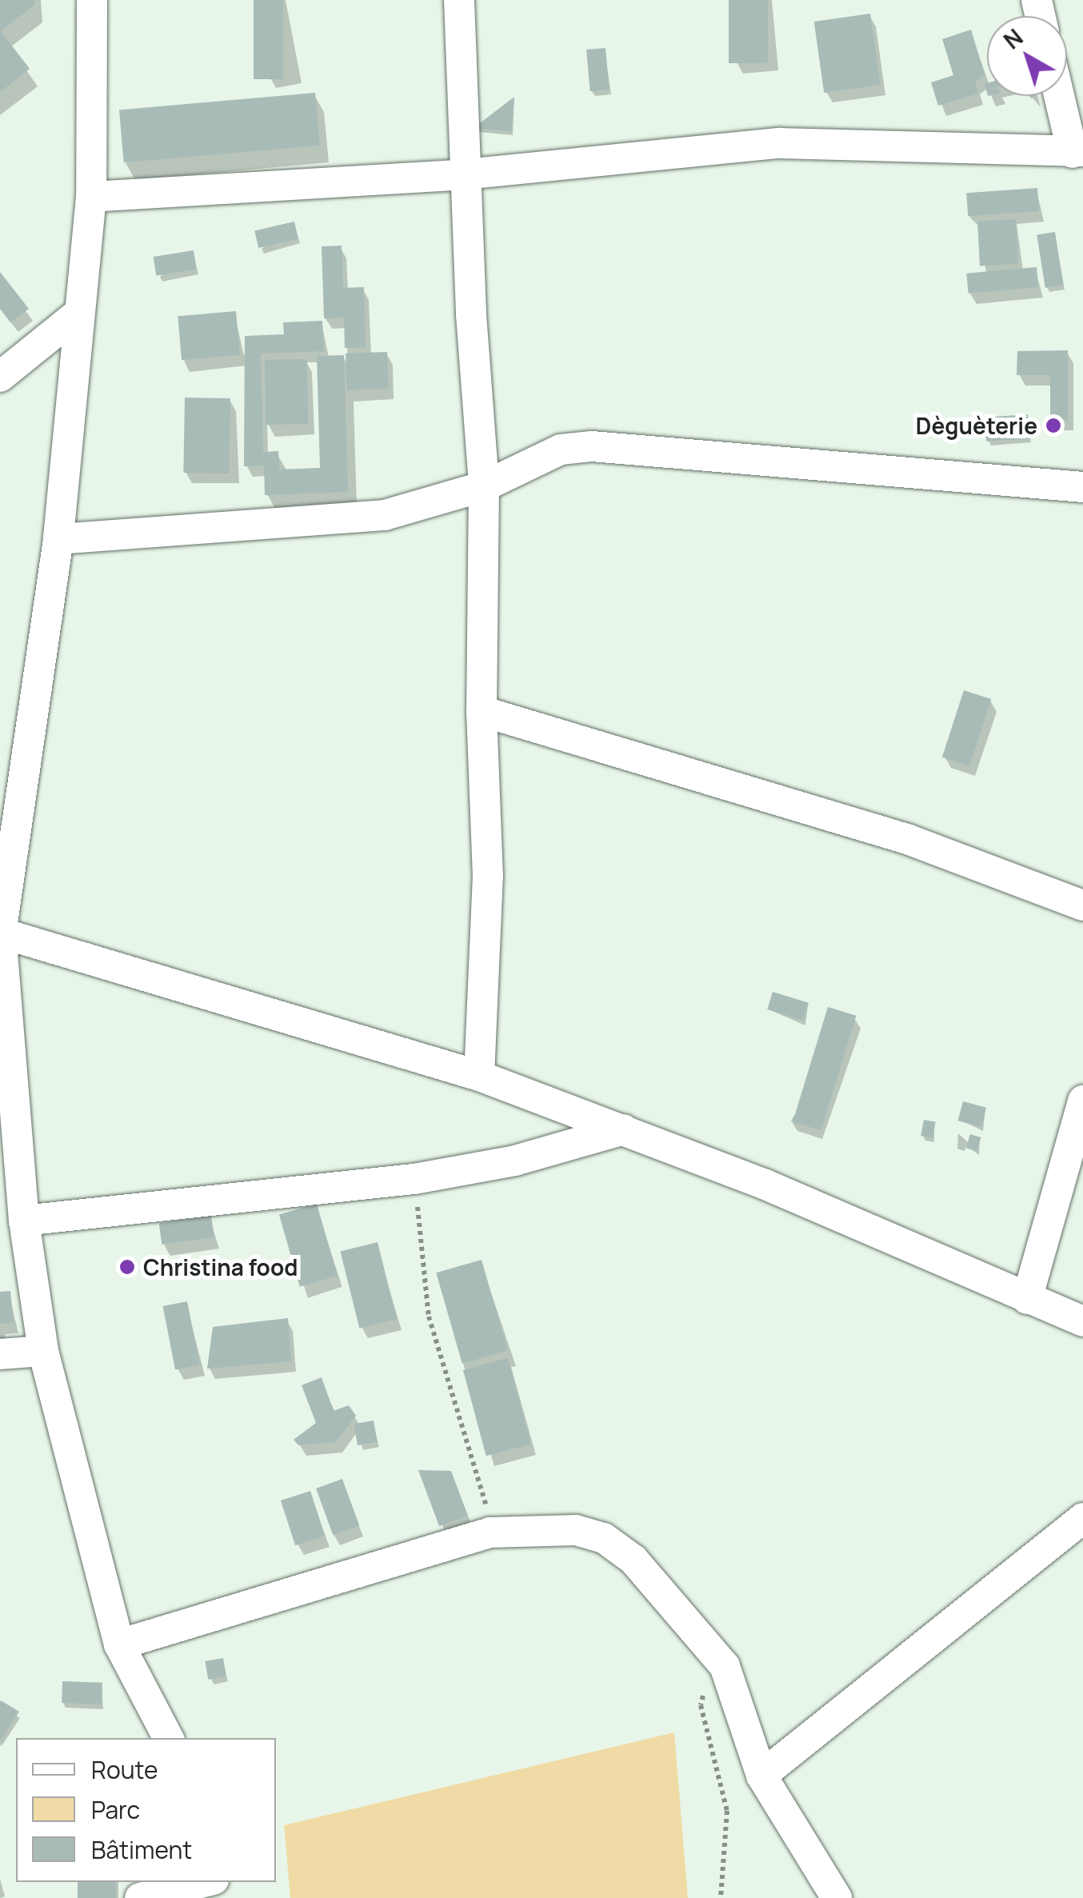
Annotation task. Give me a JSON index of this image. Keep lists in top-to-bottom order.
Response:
{
  "places": ["Dèguèterie", "Christina food"],
  "legend": ["Route", "Parc", "Bâtiment"],
  "north": "top left"
}
